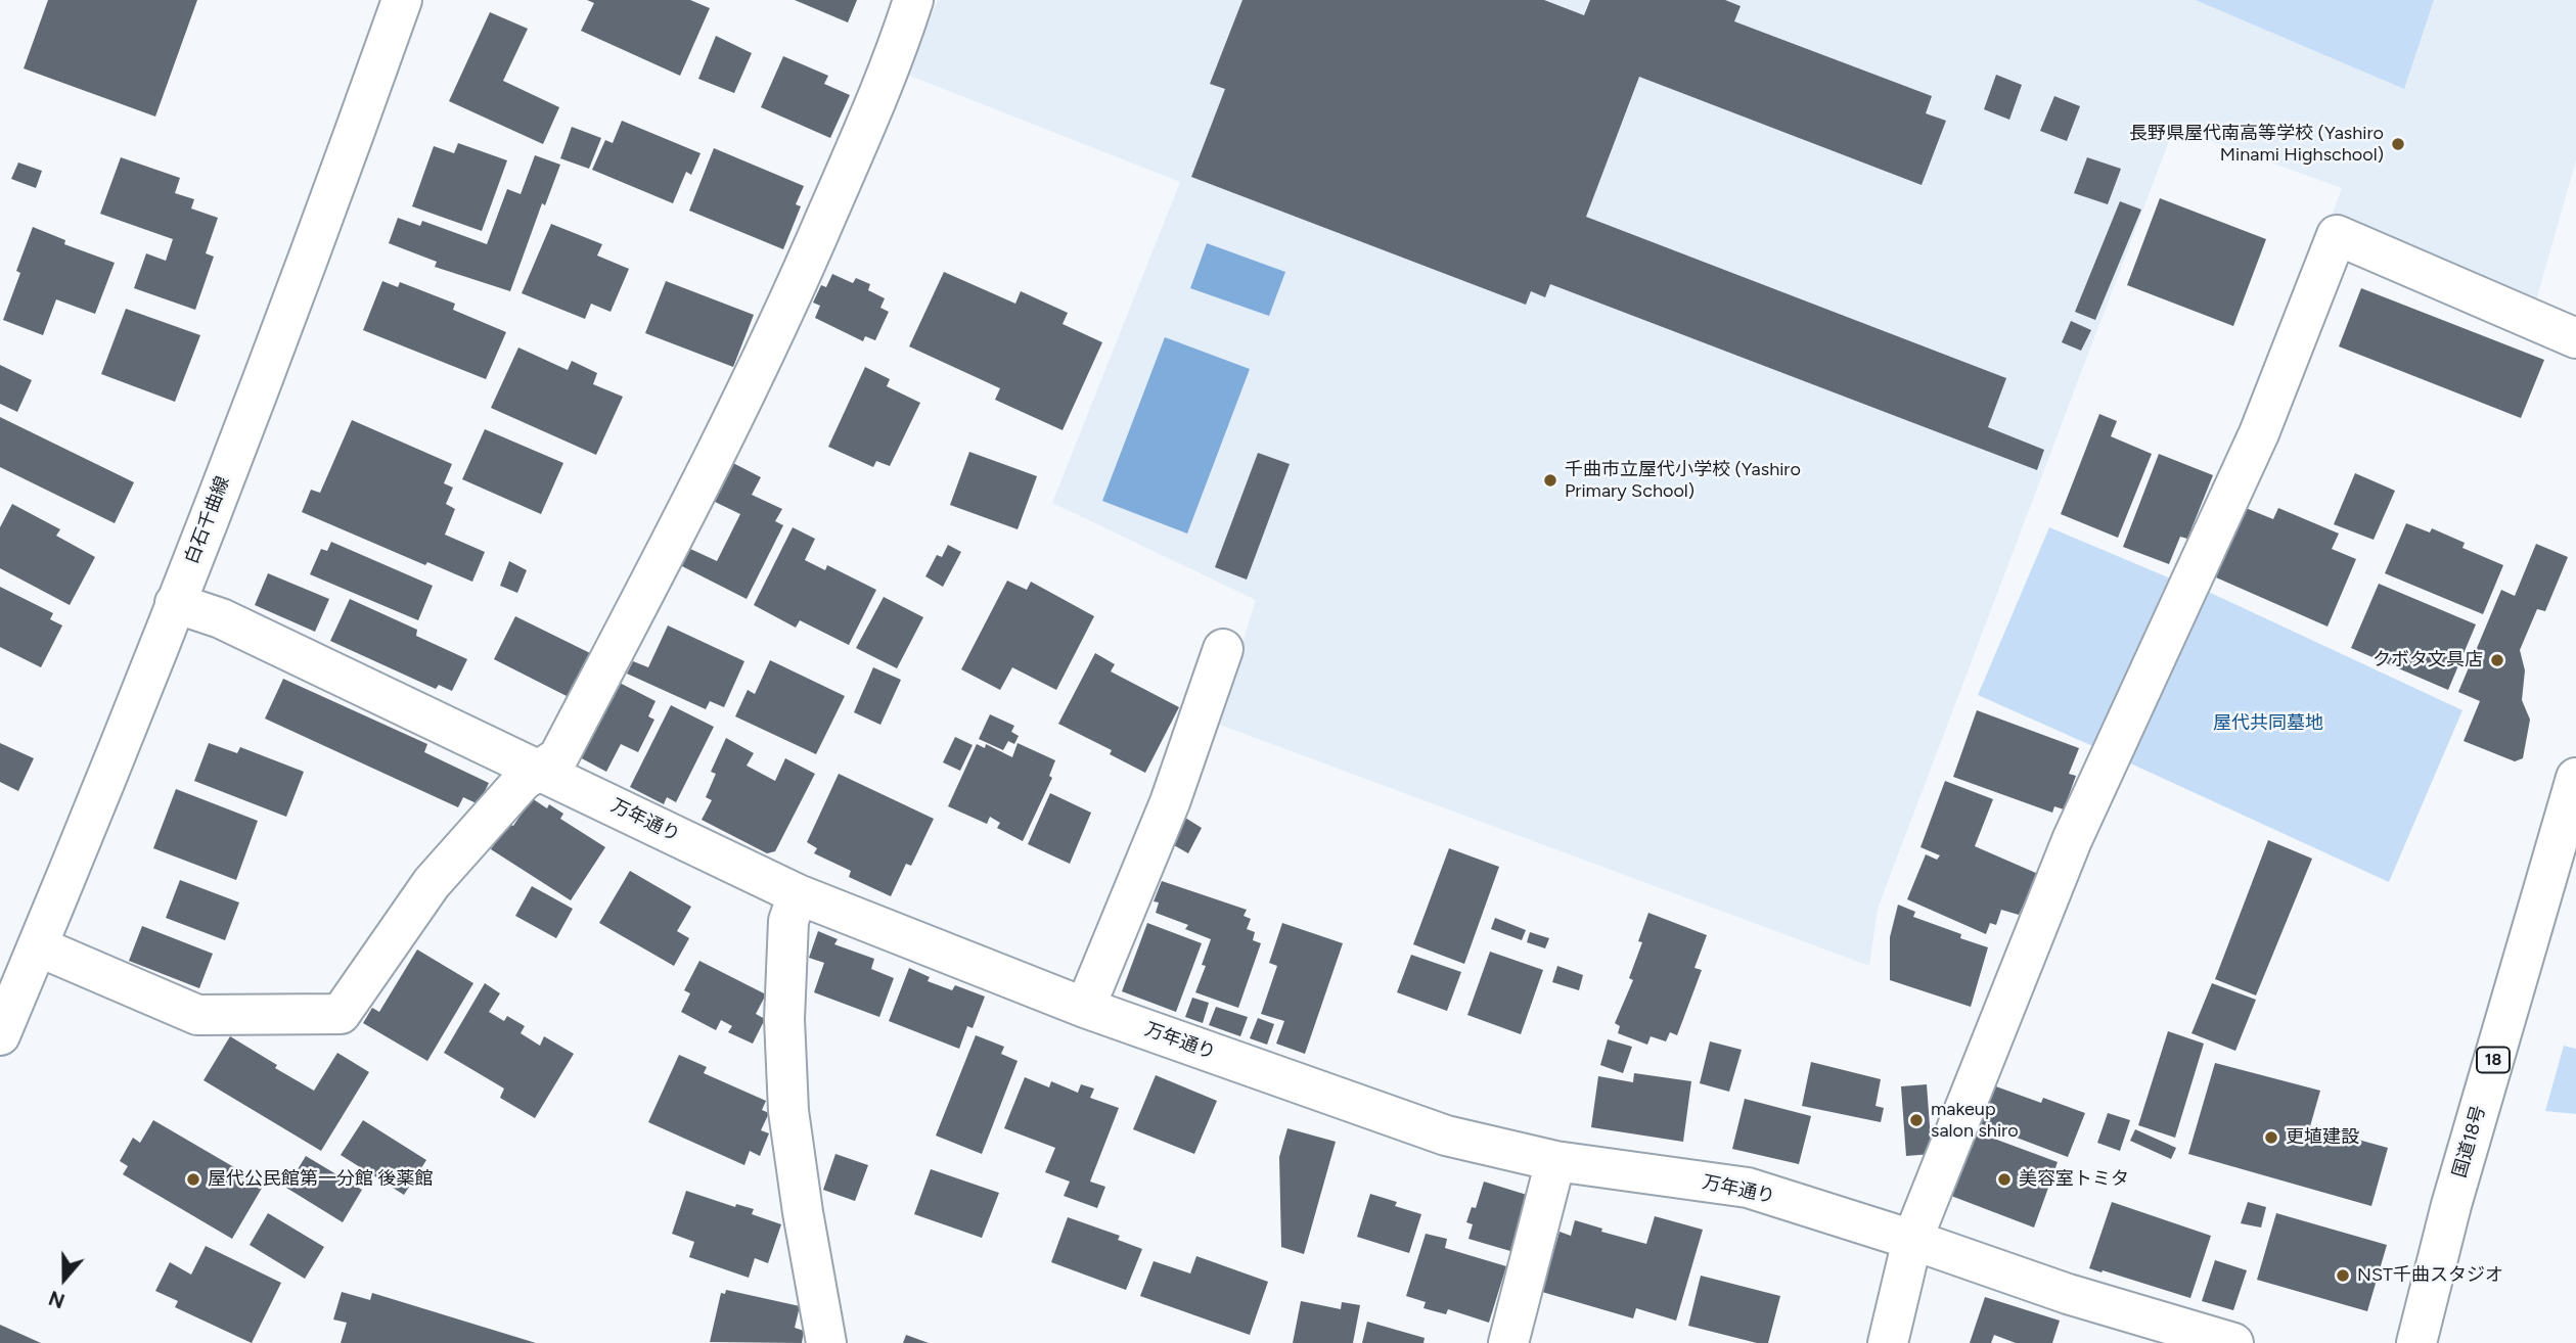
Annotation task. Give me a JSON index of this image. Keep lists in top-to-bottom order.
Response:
{
  "streets": {
    "main road": [
      "白石千曲線",
      "万年通り",
      "18",
      "国道18号"
    ]
  },
  "crossings": [
    ["白石千曲線", "万年通り"]
  ],
  "parks": ["屋代共同墓地"],
  "places": [
    "長野県屋代南高等学校 (Yashiro Minami Highschool)",
    "千曲市立屋代小学校 (Yashiro Primary School)",
    "クボタ文具店",
    "makeup salon shiro",
    "更埴建設",
    "屋代公民館第一分館 後薬館",
    "美容室トミタ",
    "NST千曲スタジオ"
  ],
  "north": "bottom"
}
